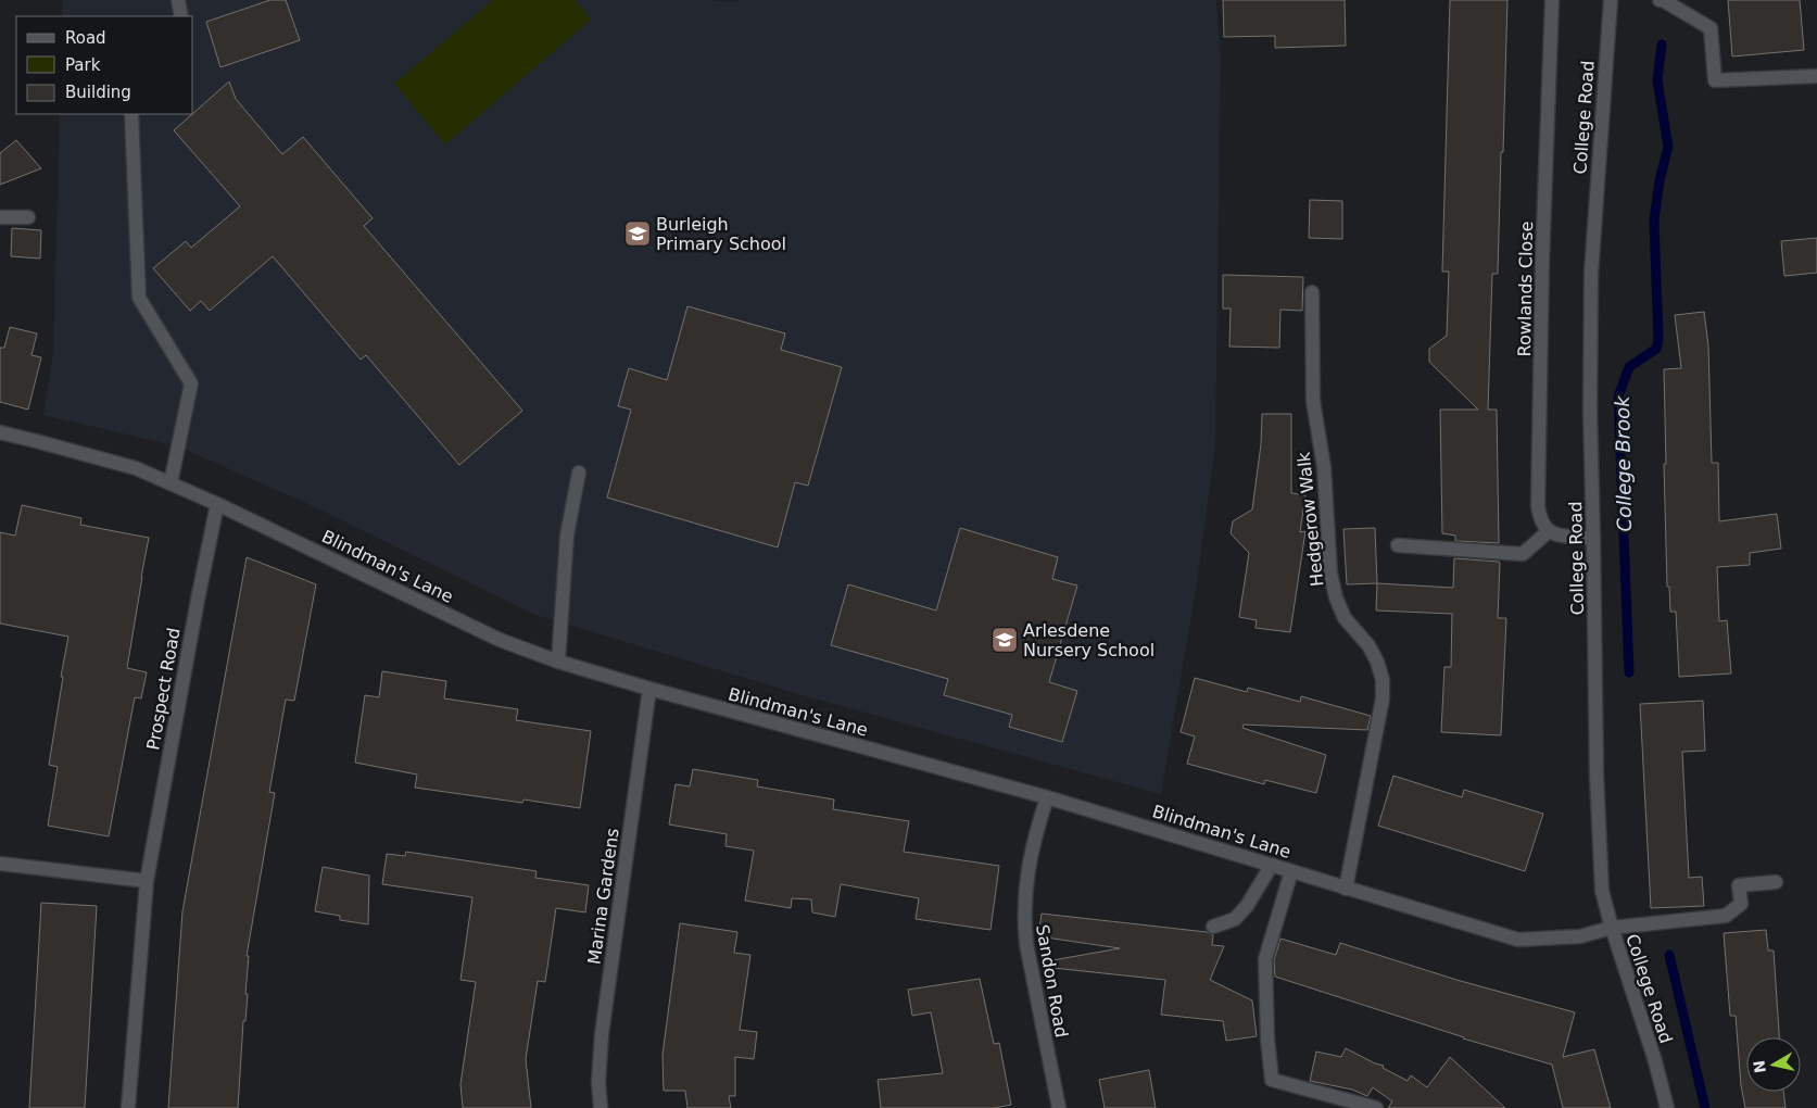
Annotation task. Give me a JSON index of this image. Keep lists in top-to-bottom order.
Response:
{
  "streets": {
    "street": [
      "College Road",
      "Rowlands Close",
      "Hedgerow Walk",
      "Blindman's Lane",
      "Prospect Road",
      "Marina Gardens",
      "Sandon Road"
    ]
  },
  "crossings": [
    ["College Road", "Blindman's Lane"],
    ["Hedgerow Walk", "Blindman's Lane"],
    ["Blindman's Lane", "Prospect Road"],
    ["Blindman's Lane", "Marina Gardens"],
    ["Blindman's Lane", "Sandon Road"]
  ],
  "water": ["College Brook"],
  "places": {
    "school or university": ["Burleigh Primary School", "Arlesdene Nursery School"]
  },
  "legend": ["Road", "Park", "Building"],
  "north": "left"
}
